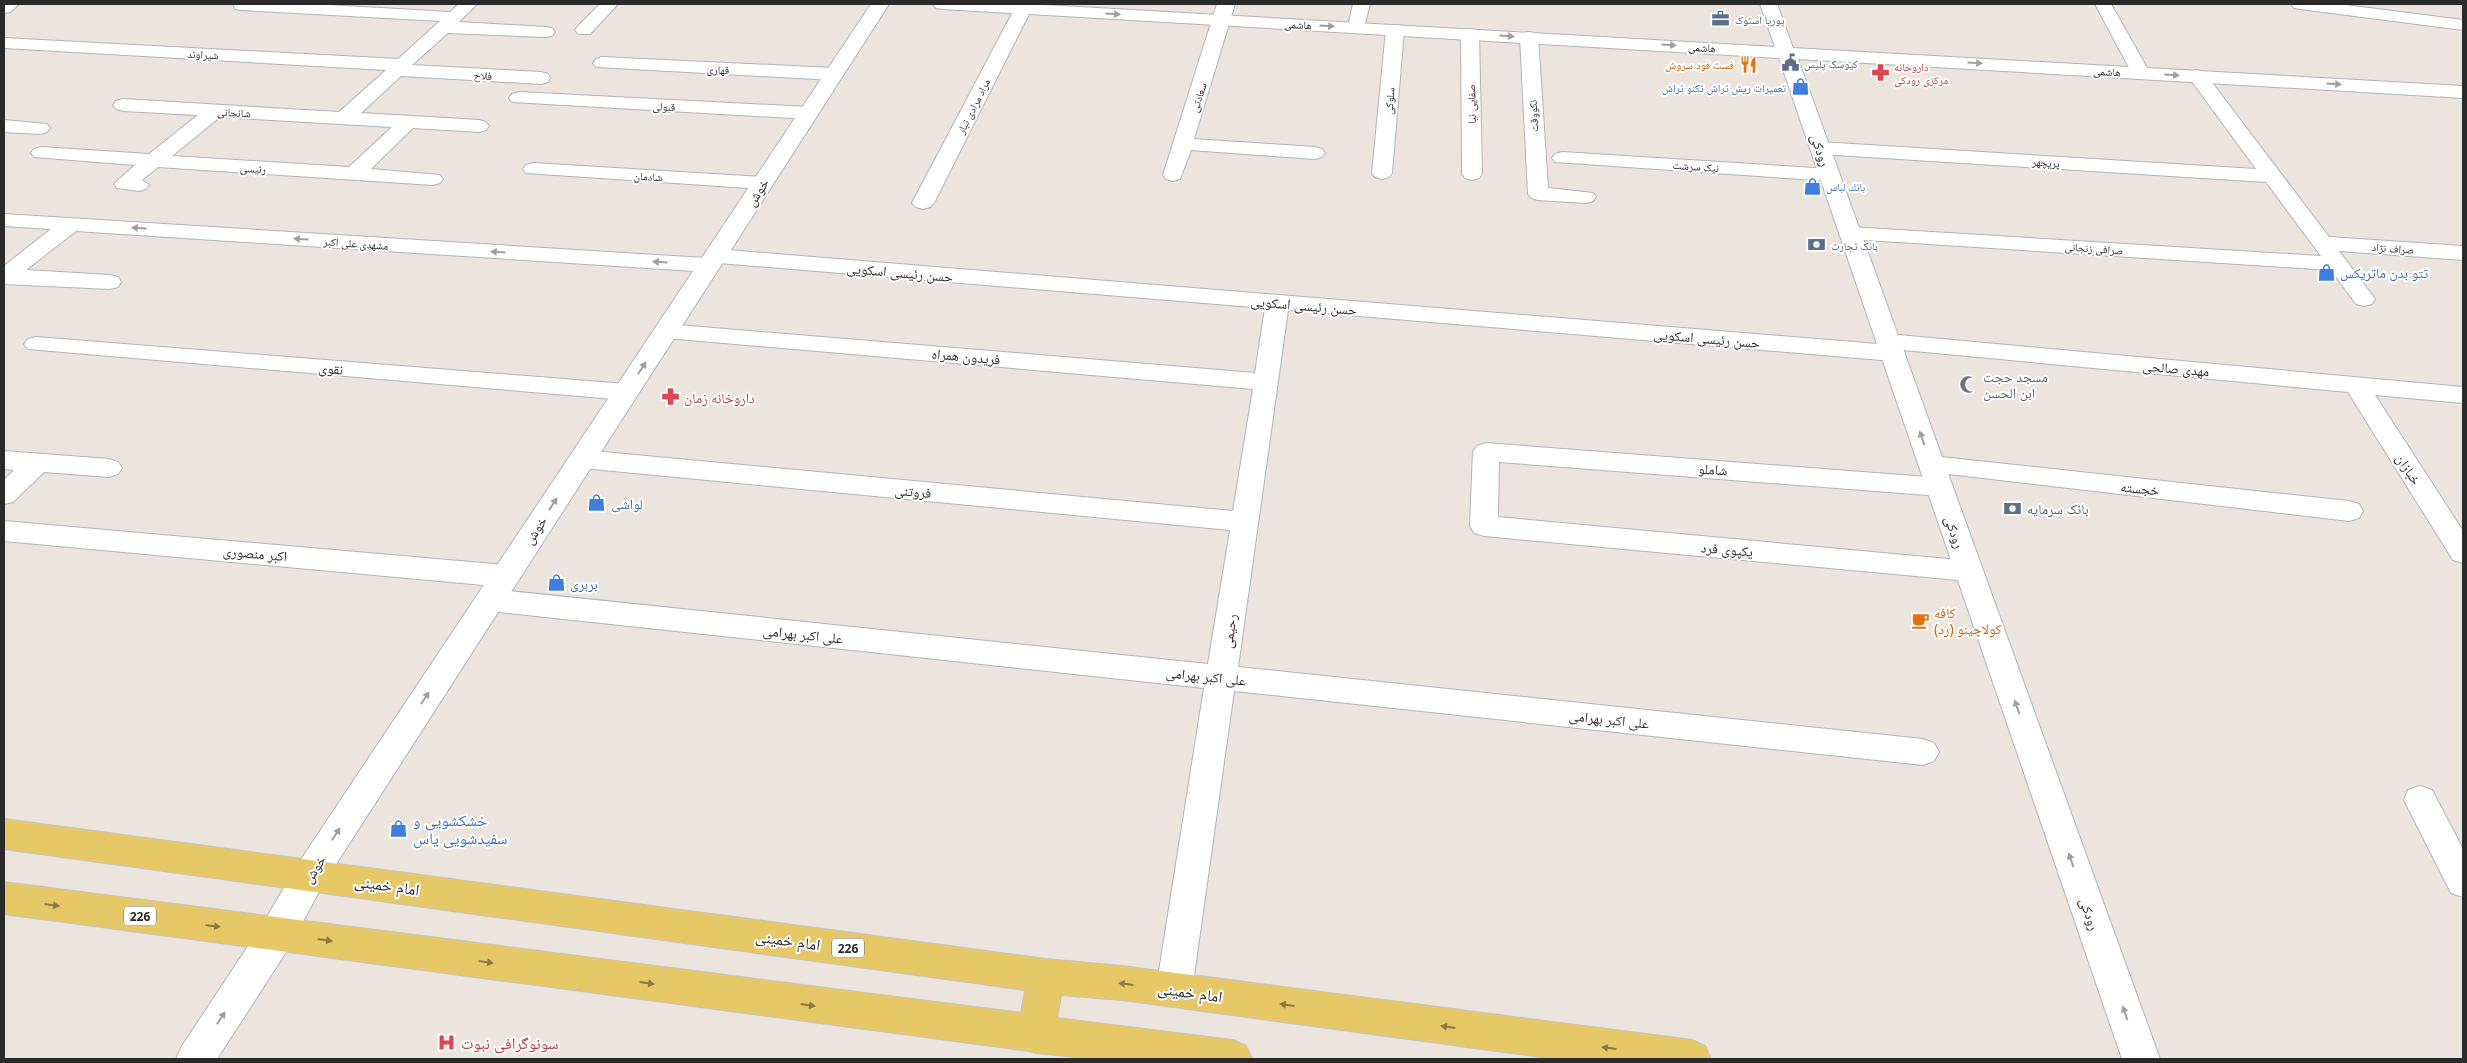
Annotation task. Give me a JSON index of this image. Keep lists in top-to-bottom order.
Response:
{
  "streets": {
    "main road": ["امام خمینی", "226"],
    "street": [
      "هاشمی",
      "شیراوند",
      "قهاری",
      "فلاح",
      "سعادتی",
      "سلوکی",
      "صفایی نیا",
      "قبولی",
      "مراد مرادی تبار",
      "شانجانی",
      "نکووقت",
      "رودکی",
      "پریچهر",
      "نیک سرشت",
      "رئیسی",
      "شادمان",
      "خوش",
      "مشهدی علی اکبر",
      "صرافی زنجانی",
      "صراف نژاد",
      "حسن رئیسی اسکویی",
      "فریدون همراه",
      "نقوی",
      "مهدی صالحی",
      "شاملو",
      "خبازان",
      "خجسته",
      "فروتنی",
      "یکپوی فرد",
      "اکبر منصوری",
      "رحیمی",
      "علی اکبر بهرامی"
    ]
  },
  "crossings": [
    ["هاشمی", "سعادتی"],
    ["هاشمی", "سلوکی"],
    ["هاشمی", "صفایی نیا"],
    ["هاشمی", "مراد مرادی تبار"],
    ["هاشمی", "نکووقت"],
    ["هاشمی", "رودکی"],
    ["شیراوند", "فلاح"],
    ["قهاری", "خوش"],
    ["فلاح", "قبولی"],
    ["قبولی", "خوش"],
    ["رودکی", "پریچهر"],
    ["رودکی", "نیک سرشت"],
    ["رودکی", "صرافی زنجانی"],
    ["رودکی", "حسن رئیسی اسکویی"],
    ["رودکی", "مهدی صالحی"],
    ["رودکی", "شاملو"],
    ["رودکی", "خجسته"],
    ["رودکی", "یکپوی فرد"],
    ["شادمان", "خوش"],
    ["خوش", "مشهدی علی اکبر"],
    ["خوش", "حسن رئیسی اسکویی"],
    ["خوش", "فریدون همراه"],
    ["خوش", "نقوی"],
    ["خوش", "فروتنی"],
    ["خوش", "اکبر منصوری"],
    ["خوش", "علی اکبر بهرامی"],
    ["خوش", "امام خمینی"],
    ["خوش", "226"],
    ["مشهدی علی اکبر", "حسن رئیسی اسکویی"],
    ["حسن رئیسی اسکویی", "مهدی صالحی"],
    ["حسن رئیسی اسکویی", "رحیمی"],
    ["فریدون همراه", "رحیمی"],
    ["مهدی صالحی", "خبازان"],
    ["شاملو", "خجسته"],
    ["شاملو", "یکپوی فرد"],
    ["فروتنی", "رحیمی"],
    ["اکبر منصوری", "علی اکبر بهرامی"],
    ["رحیمی", "علی اکبر بهرامی"],
    ["رحیمی", "امام خمینی"]
  ],
  "one_way": [
    "هاشمی",
    "رودکی",
    "خوش",
    "امام خمینی"
  ],
  "places": {
    "office": ["پوریا استوک"],
    "public building": ["کیوسک پلیس"],
    "restaurant": ["فست فود سروش"],
    "pharmacy": ["داروخانه مرکزی رودکی", "داروخانه زمان"],
    "shop": [
      "تعمیرات ریش تراش تکنو تراش",
      "بانك لباس",
      "تتو بدن ماتریکس",
      "لواشی",
      "بربری",
      "خشکشویی و سفیدشویی یاس"
    ],
    "bank": ["بانک تجارت", "بانک سرمایه"],
    "mosque": ["مسجد حجت ابن الحسن"],
    "cafe": ["کافه کولاچینو (رد)"],
    "hospital": ["سونوگرافی نبوت"]
  }
}
